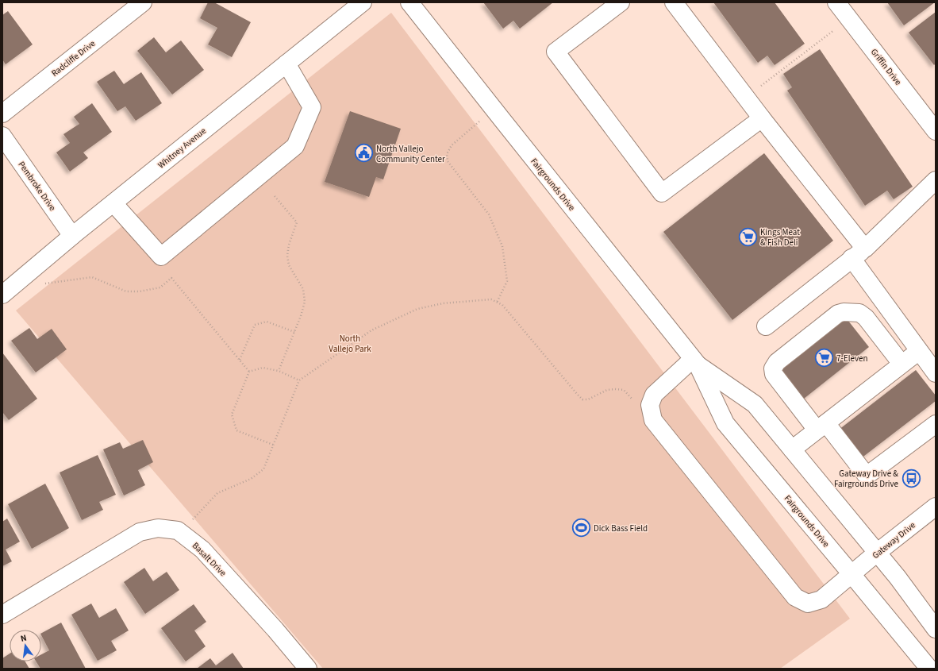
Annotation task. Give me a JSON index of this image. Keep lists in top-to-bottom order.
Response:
{
  "streets": {
    "street": [
      "Radcliffe Drive",
      "Griffin Drive",
      "Whitney Avenue",
      "Fairgrounds Drive",
      "Pembroke Drive",
      "Gateway Drive",
      "Basalt Drive"
    ]
  },
  "crossings": [
    ["Whitney Avenue", "Pembroke Drive"],
    ["Fairgrounds Drive", "Gateway Drive"]
  ],
  "parks": ["North Vallejo Park"],
  "places": {
    "public building": ["North Vallejo Community Center"],
    "supermarket": ["Kings Meat & Fish Deli", "7-Eleven"],
    "bus stop": ["Gateway Drive & Fairgrounds Drive"],
    "sports": ["Dick Bass Field"]
  },
  "north": "top"
}
